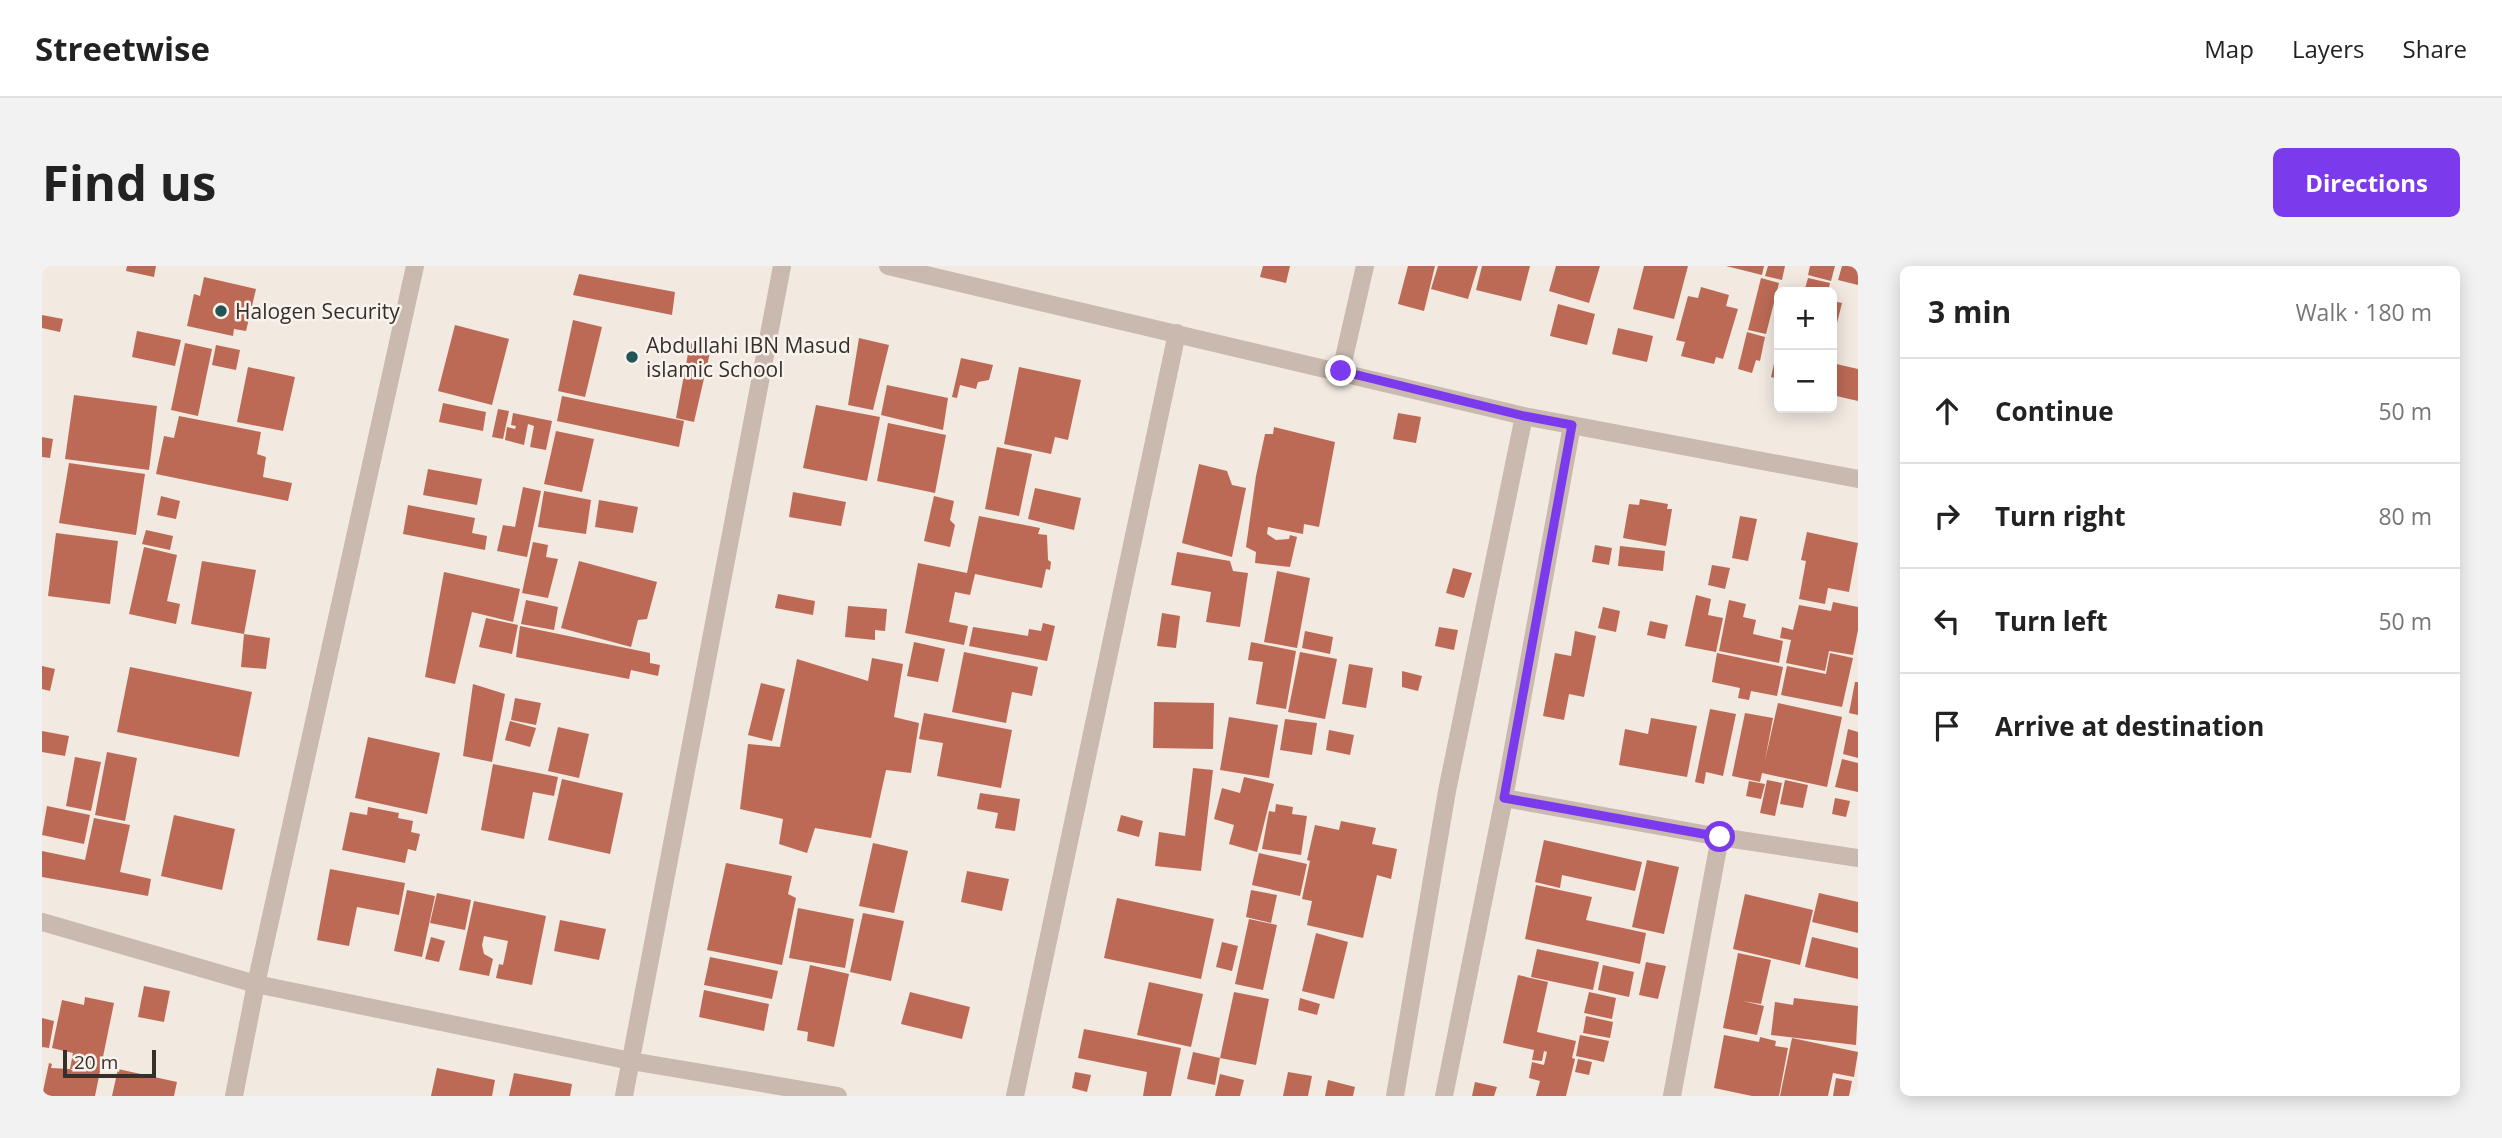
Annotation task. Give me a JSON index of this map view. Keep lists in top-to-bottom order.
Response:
{
  "places": ["Halogen Security", "Abdullahi IBN Masud islamic School"],
  "scale_bar": "20 m",
  "page": {
    "header": "Streetwise",
    "nav": ["Map", "Layers", "Share"],
    "buttons": "Directions",
    "title": "Find us",
    "heading": ["3 min", "Walk · 180 m"],
    "map_buttons": ["+", "−"],
    "list": [
      ["Continue", "50 m"],
      ["Turn right", "80 m"],
      ["Turn left", "50 m"],
      "Arrive at destination"
    ],
    "scale": "20 m"
  }
}
